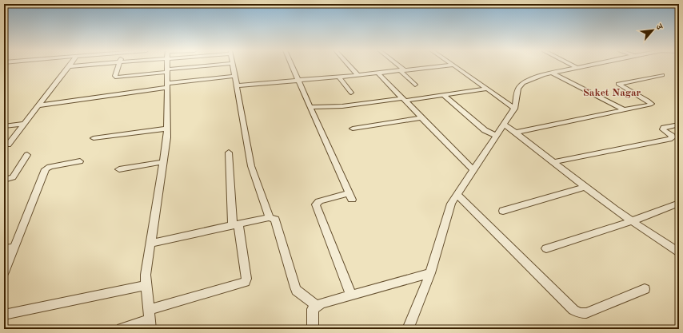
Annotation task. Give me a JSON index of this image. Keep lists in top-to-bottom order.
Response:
{
  "districts": ["Saket Nagar"],
  "north": "top right"
}
